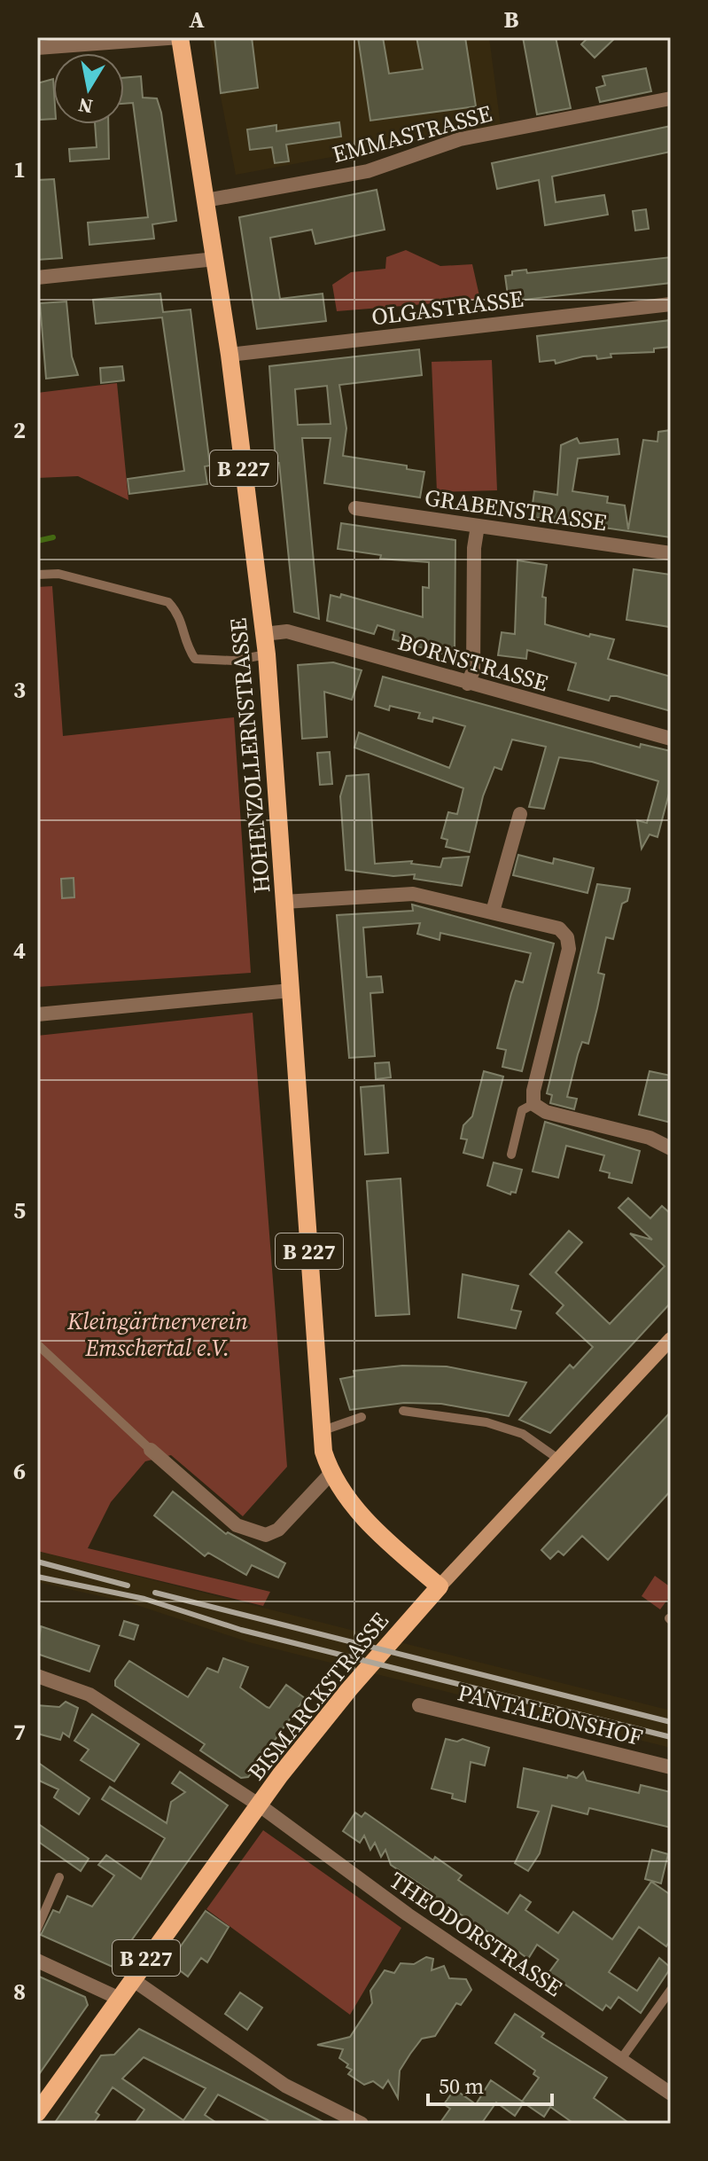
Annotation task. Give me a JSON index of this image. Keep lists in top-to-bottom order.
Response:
{
  "streets": {
    "main road": ["B 227", "HOHENZOLLERNSTRASSE", "BISMARCKSTRASSE"],
    "street": [
      "EMMASTRASSE",
      "OLGASTRASSE",
      "GRABENSTRASSE",
      "BORNSTRASSE",
      "PANTALEONSHOF",
      "THEODORSTRASSE"
    ]
  },
  "crossings": [
    ["EMMASTRASSE", "HOHENZOLLERNSTRASSE"],
    ["OLGASTRASSE", "HOHENZOLLERNSTRASSE"],
    ["BORNSTRASSE", "HOHENZOLLERNSTRASSE"],
    ["HOHENZOLLERNSTRASSE", "BISMARCKSTRASSE"],
    ["BISMARCKSTRASSE", "THEODORSTRASSE"]
  ],
  "parks": ["Kleingärtnerverein Emschertal e.V."],
  "scale_bar": "50 m",
  "north": "bottom",
  "grid": {
    "columns": ["A", "B"],
    "rows": [
      "1",
      "2",
      "3",
      "4",
      "5",
      "6",
      "7",
      "8"
    ]
  }
}
